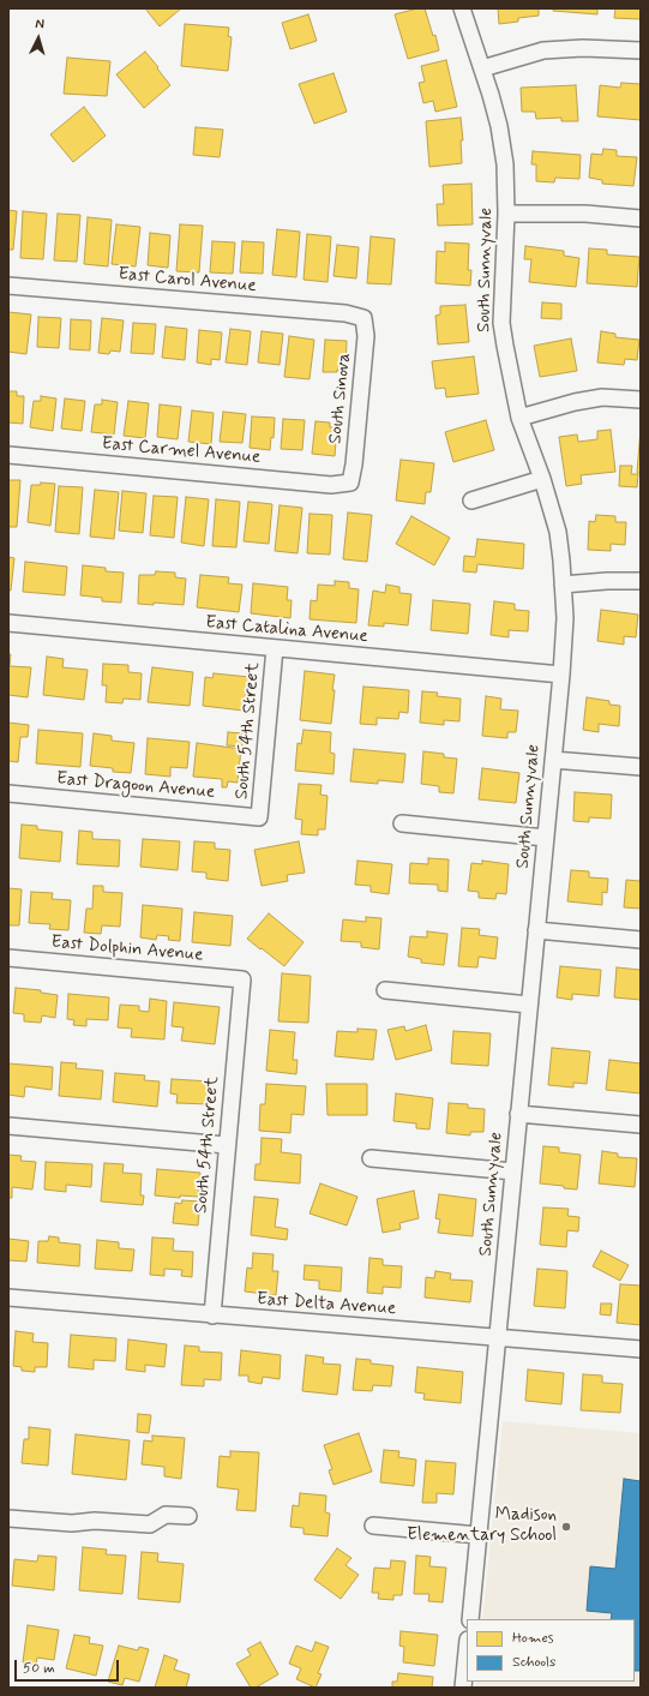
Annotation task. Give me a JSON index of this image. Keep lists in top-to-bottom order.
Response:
{
  "streets": {
    "street": [
      "South Sunnyvale",
      "East Carol Avenue",
      "South Sinova",
      "East Carmel Avenue",
      "East Catalina Avenue",
      "South 54th Street",
      "East Dragoon Avenue",
      "East Dolphin Avenue",
      "East Delta Avenue"
    ]
  },
  "crossings": [
    ["South Sunnyvale", "East Catalina Avenue"],
    ["South Sunnyvale", "East Delta Avenue"],
    ["East Carol Avenue", "South Sinova"],
    ["South Sinova", "East Carmel Avenue"],
    ["East Catalina Avenue", "South 54th Street"],
    ["South 54th Street", "East Dragoon Avenue"],
    ["South 54th Street", "East Dolphin Avenue"],
    ["South 54th Street", "East Delta Avenue"]
  ],
  "places": ["Madison Elementary School"],
  "legend": ["Homes", "Schools"],
  "scale_bar": "50 m",
  "north": "top"
}
